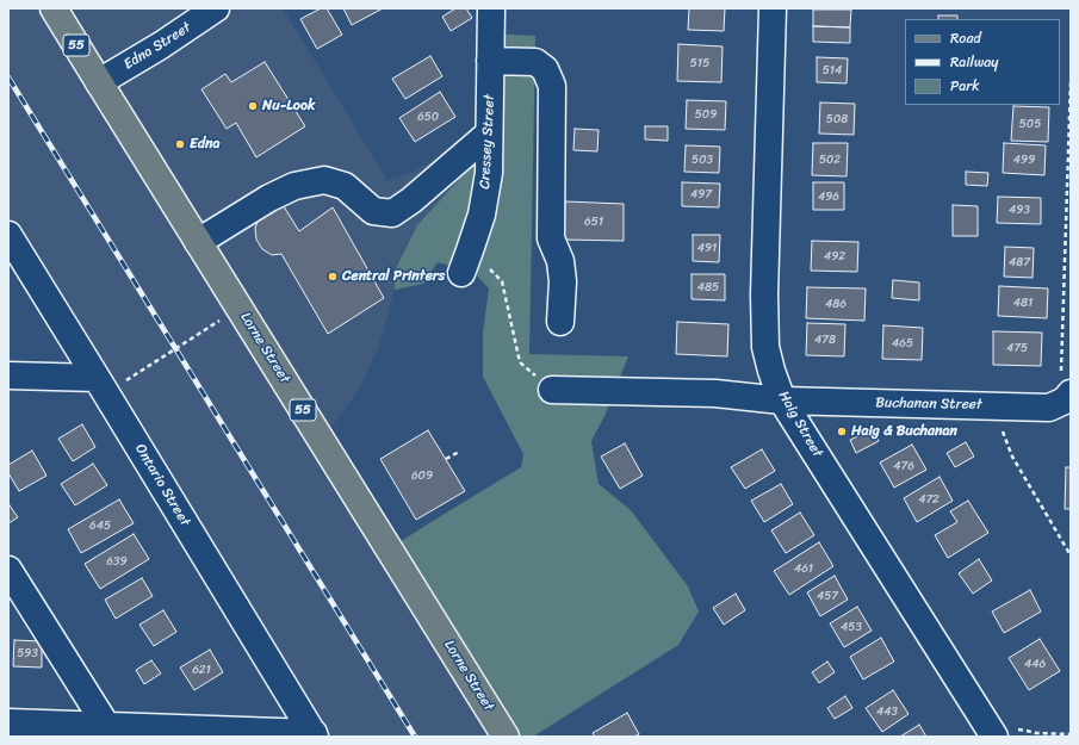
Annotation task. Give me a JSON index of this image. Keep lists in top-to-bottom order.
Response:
{
  "streets": {
    "main road": ["55", "Lorne Street"],
    "street": [
      "Edna Street",
      "Cressey Street",
      "Buchanan Street",
      "Haig Street",
      "Ontario Street"
    ]
  },
  "crossings": [
    ["Edna Street", "Lorne Street"],
    ["Buchanan Street", "Haig Street"]
  ],
  "places": [
    "Nu-Look",
    "Edna",
    "Central Printers",
    "Haig & Buchanan"
  ],
  "house_numbers": [
    "515",
    "514",
    "509",
    "650",
    "508",
    "505",
    "503",
    "502",
    "499",
    "497",
    "496",
    "493",
    "651",
    "491",
    "492",
    "487",
    "485",
    "481",
    "486",
    "478",
    "465",
    "475",
    "476",
    "609",
    "472",
    "645",
    "639",
    "461",
    "457",
    "453",
    "593",
    "446",
    "621",
    "443"
  ],
  "legend": ["Road", "Railway", "Park"]
}
